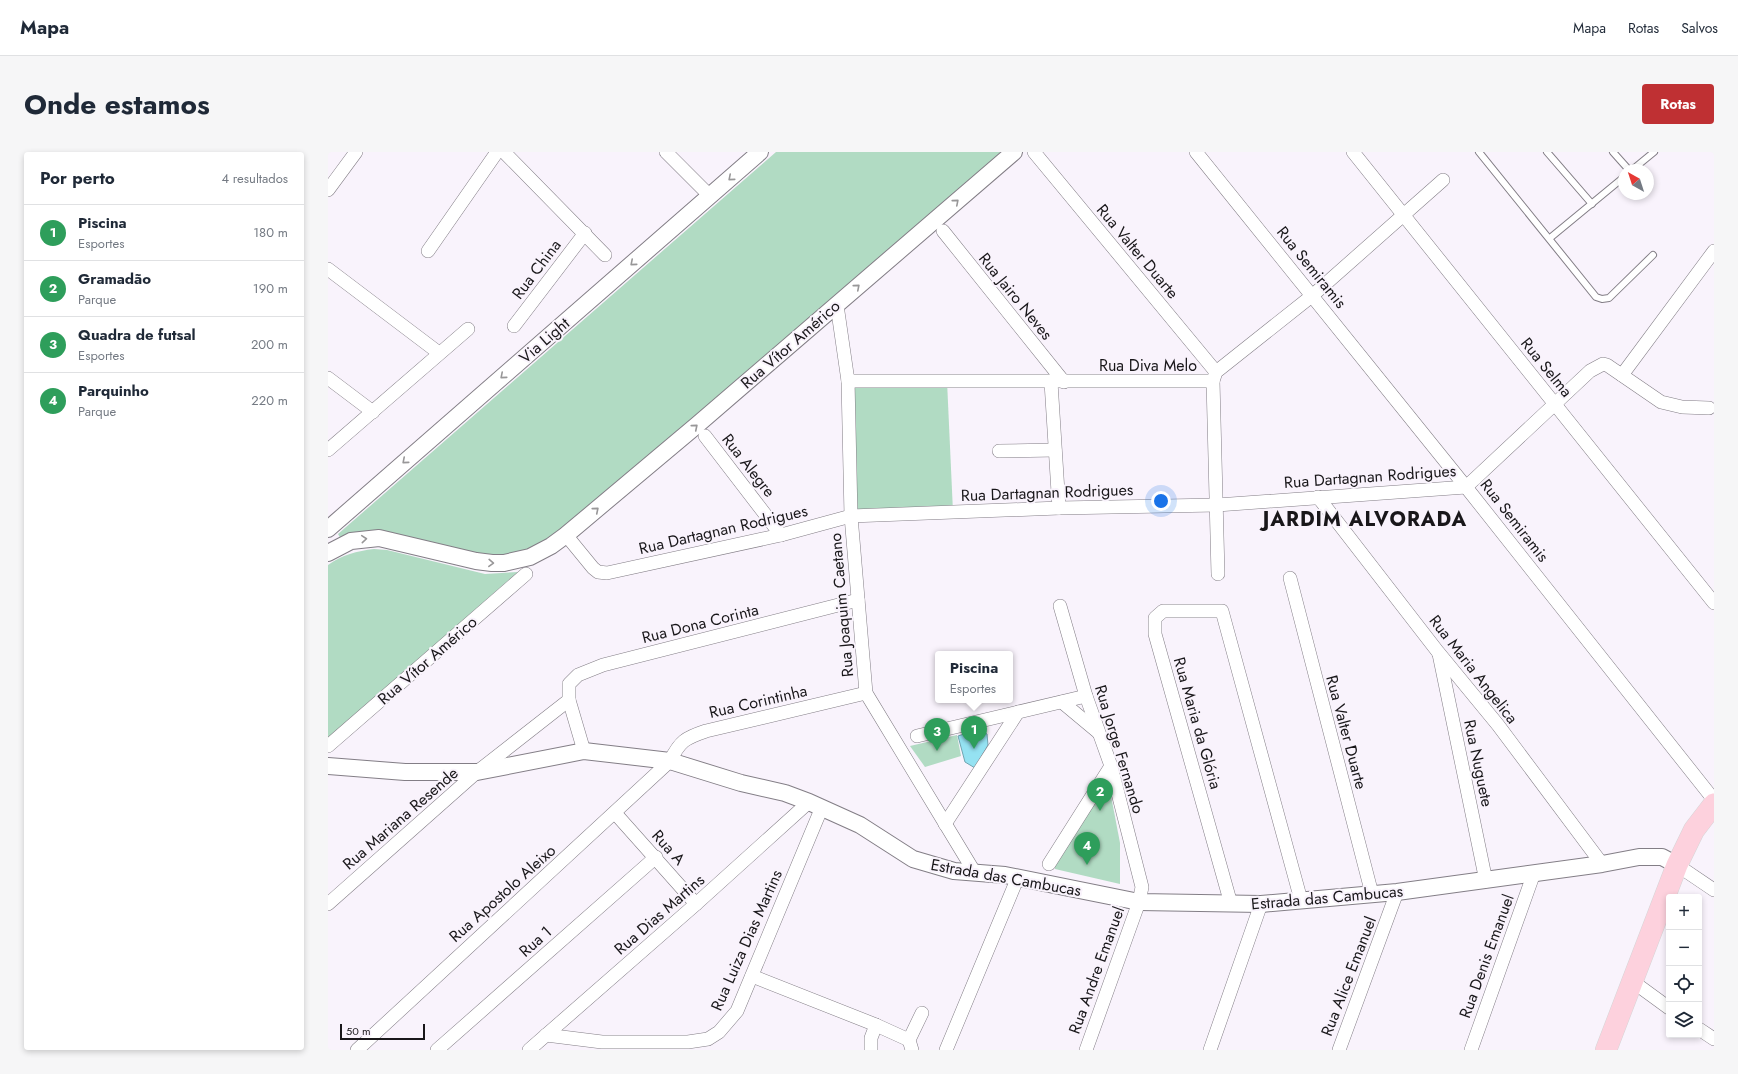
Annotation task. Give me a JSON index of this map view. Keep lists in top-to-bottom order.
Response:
{
  "streets": {
    "street": [
      "Rua Valter Duarte",
      "Rua Semiramis",
      "Rua China",
      "Rua Jairo Neves",
      "Via Light",
      "Rua Vítor Américo",
      "Rua Diva Melo",
      "Rua Selma",
      "Rua Alegre",
      "Rua Dartagnan Rodrigues",
      "Rua Joaquim Caetano",
      "Rua Dona Corinta",
      "Rua Maria Angelica",
      "Rua Corintinha",
      "Rua Maria da Glória",
      "Rua Jorge Fernando",
      "Rua Nuguete",
      "Rua Mariana Resende",
      "Rua A",
      "Estrada das Cambucas",
      "Rua Apostolo Aleixo",
      "Rua Dias Martins",
      "Rua Luiza Dias Martins",
      "Rua 1",
      "Rua Denis Emanuel",
      "Rua Andre Emanuel",
      "Rua Alice Emanuel"
    ]
  },
  "crossings": [
    ["Rua Valter Duarte", "Rua Diva Melo"],
    ["Rua Valter Duarte", "Estrada das Cambucas"],
    ["Rua Semiramis", "Rua Diva Melo"],
    ["Rua Semiramis", "Rua Dartagnan Rodrigues"],
    ["Rua Jairo Neves", "Rua Diva Melo"],
    ["Rua Vítor Américo", "Rua Dartagnan Rodrigues"],
    ["Rua Vítor Américo", "Rua Joaquim Caetano"],
    ["Rua Diva Melo", "Rua Selma"],
    ["Rua Diva Melo", "Rua Joaquim Caetano"],
    ["Rua Selma", "Rua Dartagnan Rodrigues"],
    ["Rua Alegre", "Rua Dartagnan Rodrigues"],
    ["Rua Dartagnan Rodrigues", "Rua Joaquim Caetano"],
    ["Rua Dartagnan Rodrigues", "Rua Maria Angelica"],
    ["Rua Joaquim Caetano", "Rua Dona Corinta"],
    ["Rua Joaquim Caetano", "Rua Corintinha"],
    ["Rua Joaquim Caetano", "Estrada das Cambucas"],
    ["Rua Dona Corinta", "Estrada das Cambucas"],
    ["Rua Maria Angelica", "Rua Nuguete"],
    ["Rua Maria Angelica", "Estrada das Cambucas"],
    ["Rua Corintinha", "Estrada das Cambucas"],
    ["Rua Corintinha", "Rua Apostolo Aleixo"],
    ["Rua Maria da Glória", "Estrada das Cambucas"],
    ["Rua Jorge Fernando", "Estrada das Cambucas"],
    ["Rua Jorge Fernando", "Rua Andre Emanuel"],
    ["Rua Nuguete", "Estrada das Cambucas"],
    ["Rua Mariana Resende", "Estrada das Cambucas"],
    ["Rua A", "Rua Apostolo Aleixo"],
    ["Rua A", "Rua Dias Martins"],
    ["Rua A", "Rua 1"],
    ["Estrada das Cambucas", "Rua Apostolo Aleixo"],
    ["Estrada das Cambucas", "Rua Dias Martins"],
    ["Estrada das Cambucas", "Rua Luiza Dias Martins"],
    ["Estrada das Cambucas", "Rua Denis Emanuel"],
    ["Estrada das Cambucas", "Rua Andre Emanuel"],
    ["Estrada das Cambucas", "Rua Alice Emanuel"],
    ["Rua Dias Martins", "Rua Luiza Dias Martins"]
  ],
  "one_way": ["Rua Vítor Américo"],
  "districts": ["JARDIM ALVORADA"],
  "scale_bar": "50 m",
  "north": "top left",
  "page": {
    "header": "Mapa",
    "nav": ["Mapa", "Rotas", "Salvos"],
    "title": "Onde estamos",
    "buttons": "Rotas",
    "heading": ["Por perto", "4 resultados"],
    "list": [
      {
        "mark": "1",
        "name": "Piscina",
        "note": "Esportes",
        "value": "180 m"
      },
      {
        "mark": "2",
        "name": "Gramadão",
        "note": "Parque",
        "value": "190 m"
      },
      {
        "mark": "3",
        "name": "Quadra de futsal",
        "note": "Esportes",
        "value": "200 m"
      },
      {
        "mark": "4",
        "name": "Parquinho",
        "note": "Parque",
        "value": "220 m"
      }
    ],
    "popup": ["Piscina", "Esportes"],
    "pins": [
      "1",
      "3",
      "2",
      "4"
    ],
    "map_buttons": ["+", "−"],
    "scale": "50 m"
  }
}
